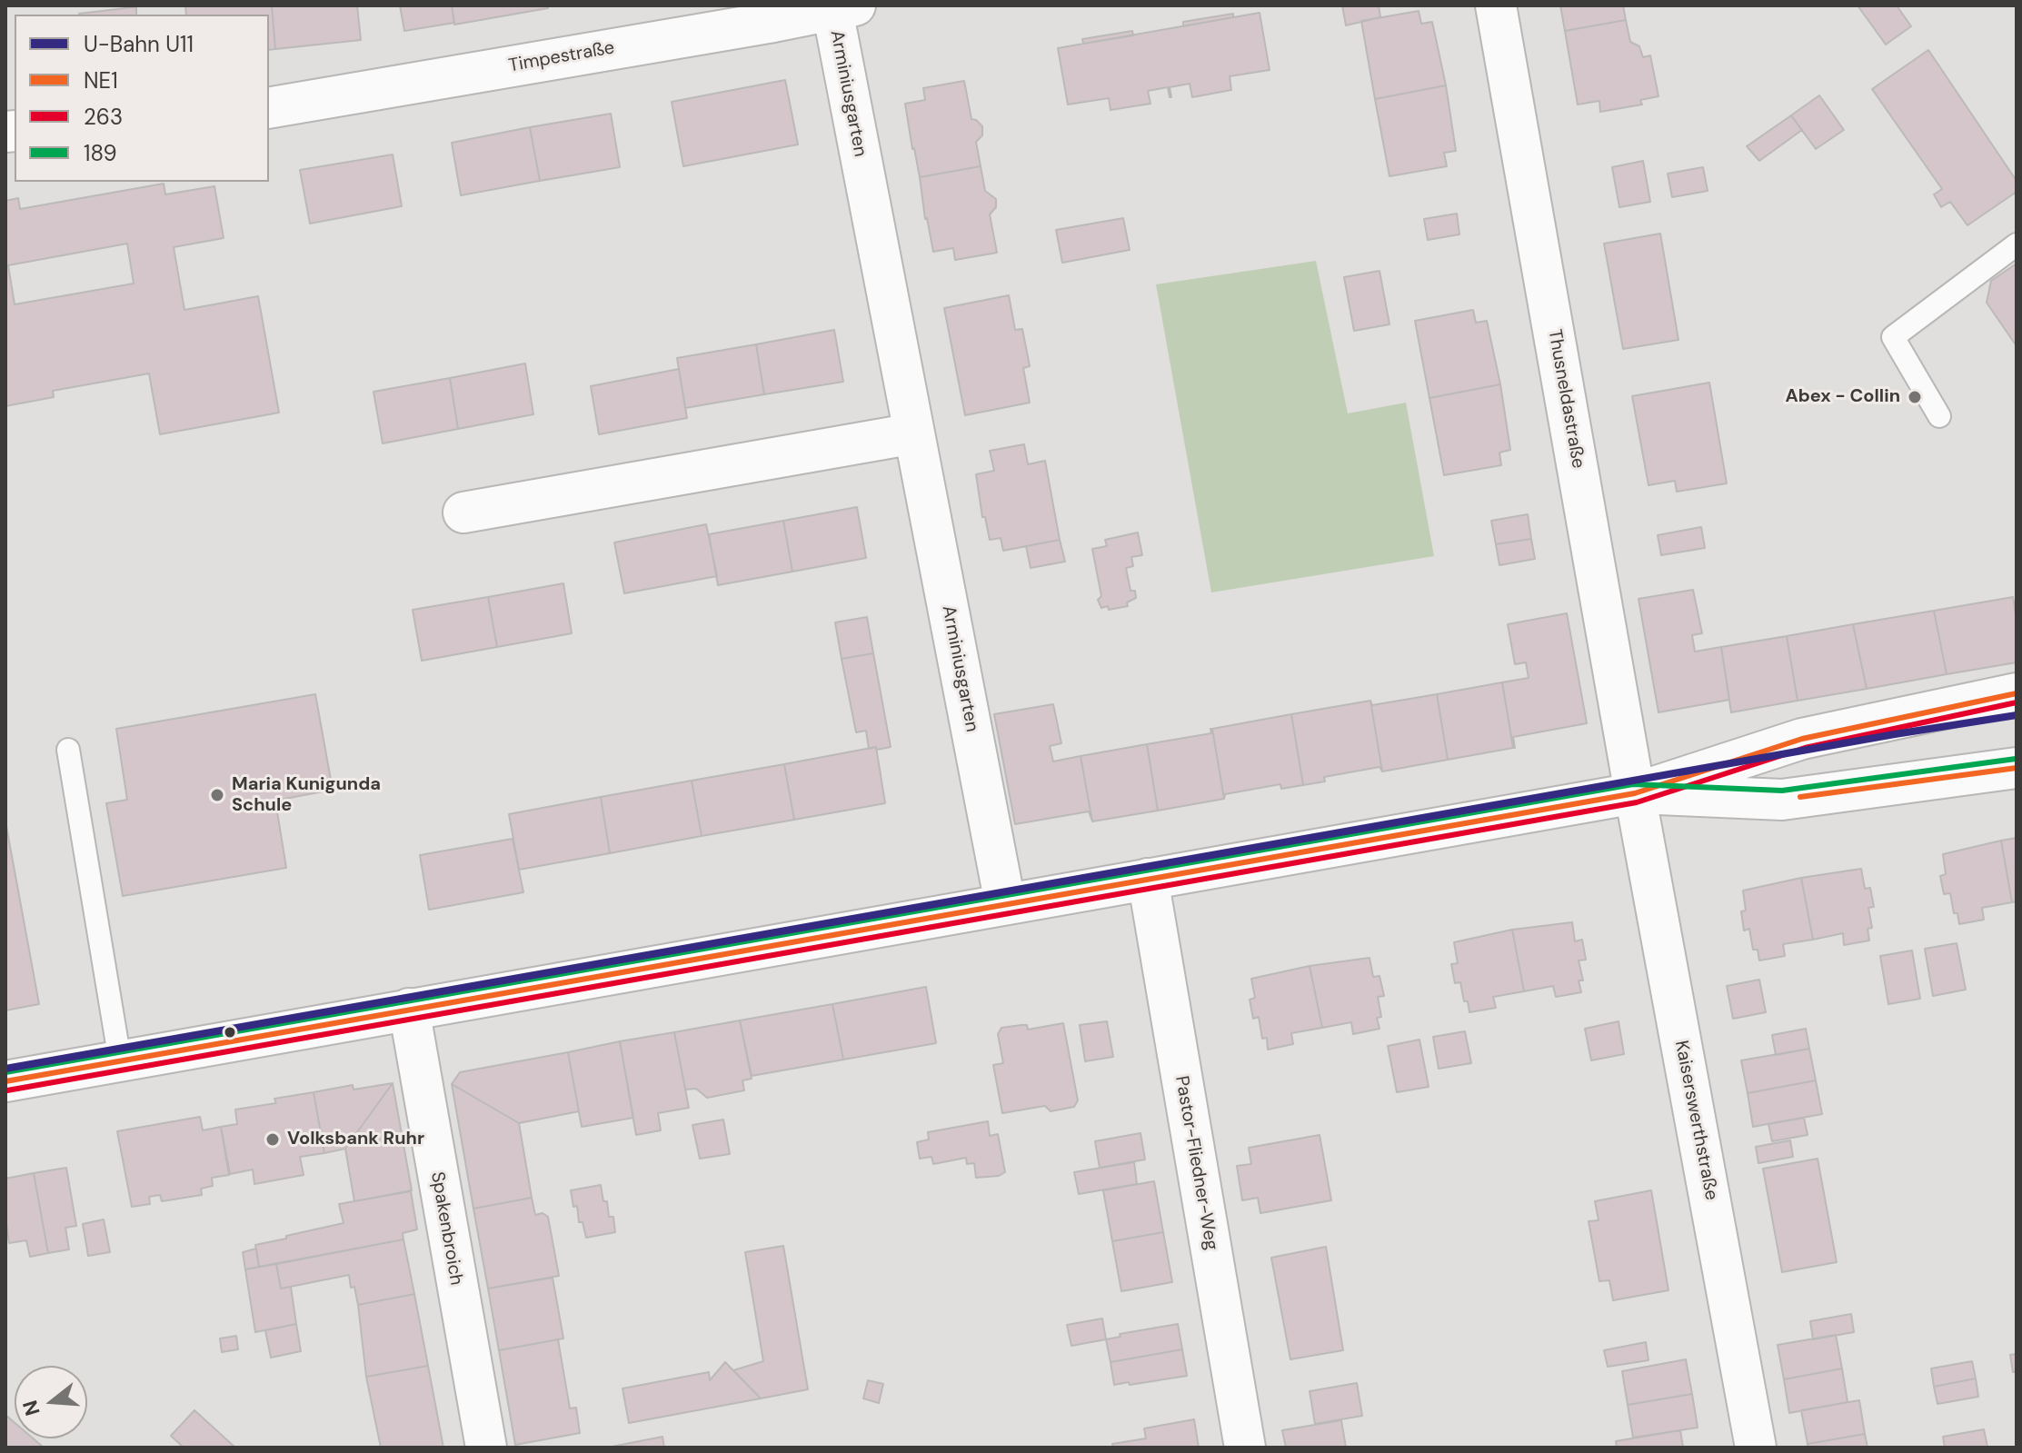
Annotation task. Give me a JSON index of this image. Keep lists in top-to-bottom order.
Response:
{
  "streets": {
    "street": [
      "Timpestraße",
      "Arminiusgarten",
      "Thusneldastraße",
      "Kaiserswerthstraße",
      "Pastor-Fliedner-Weg",
      "Spakenbroich"
    ]
  },
  "crossings": [
    ["Timpestraße", "Arminiusgarten"],
    ["Thusneldastraße", "Kaiserswerthstraße"]
  ],
  "places": ["Abex - Collin", "Maria Kunigunda Schule", "Volksbank Ruhr"],
  "lines": [
    "transit line NE1",
    "transit line 263",
    "metro line U11",
    "transit line 189"
  ],
  "legend": [
    "U-Bahn U11",
    "NE1",
    "263",
    "189"
  ],
  "north": "left"
}
